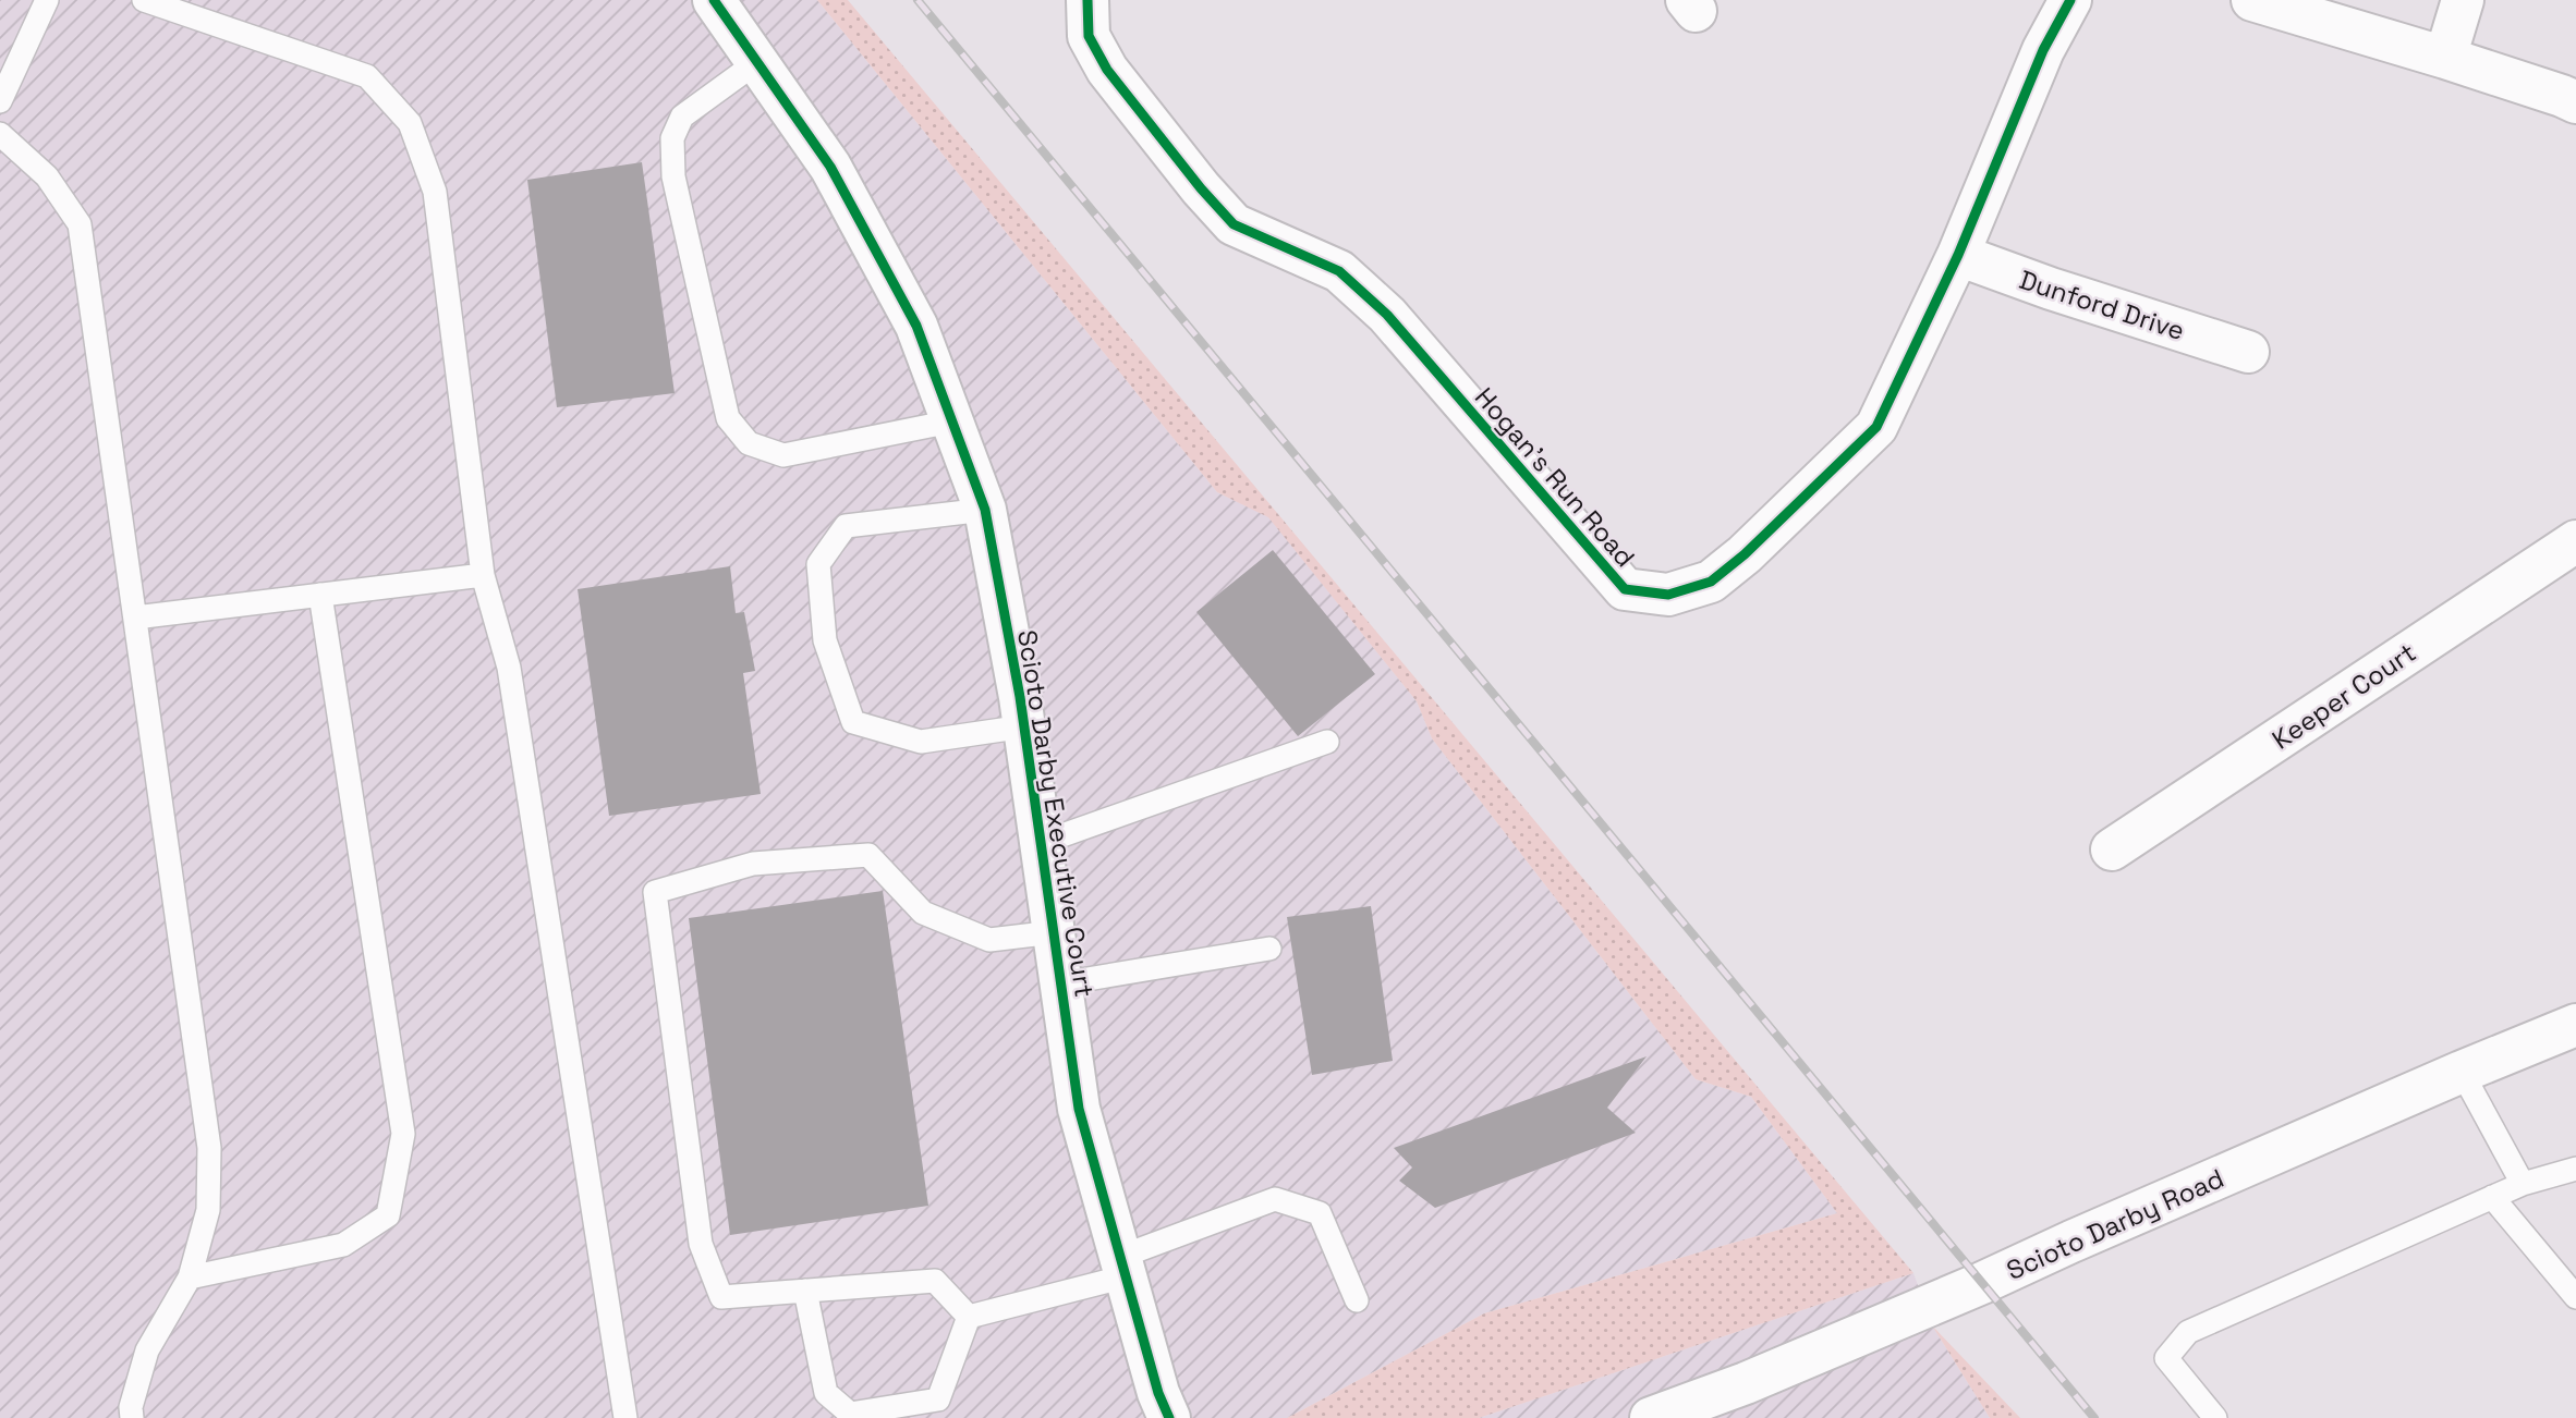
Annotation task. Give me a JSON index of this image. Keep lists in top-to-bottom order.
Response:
{
  "streets": {
    "street": [
      "Dunford Drive",
      "Hogan's Run Road",
      "Keeper Court",
      "Scioto Darby Executive Court",
      "Scioto Darby Road"
    ]
  },
  "crossings": [
    ["Dunford Drive", "Hogan's Run Road"]
  ]
}
